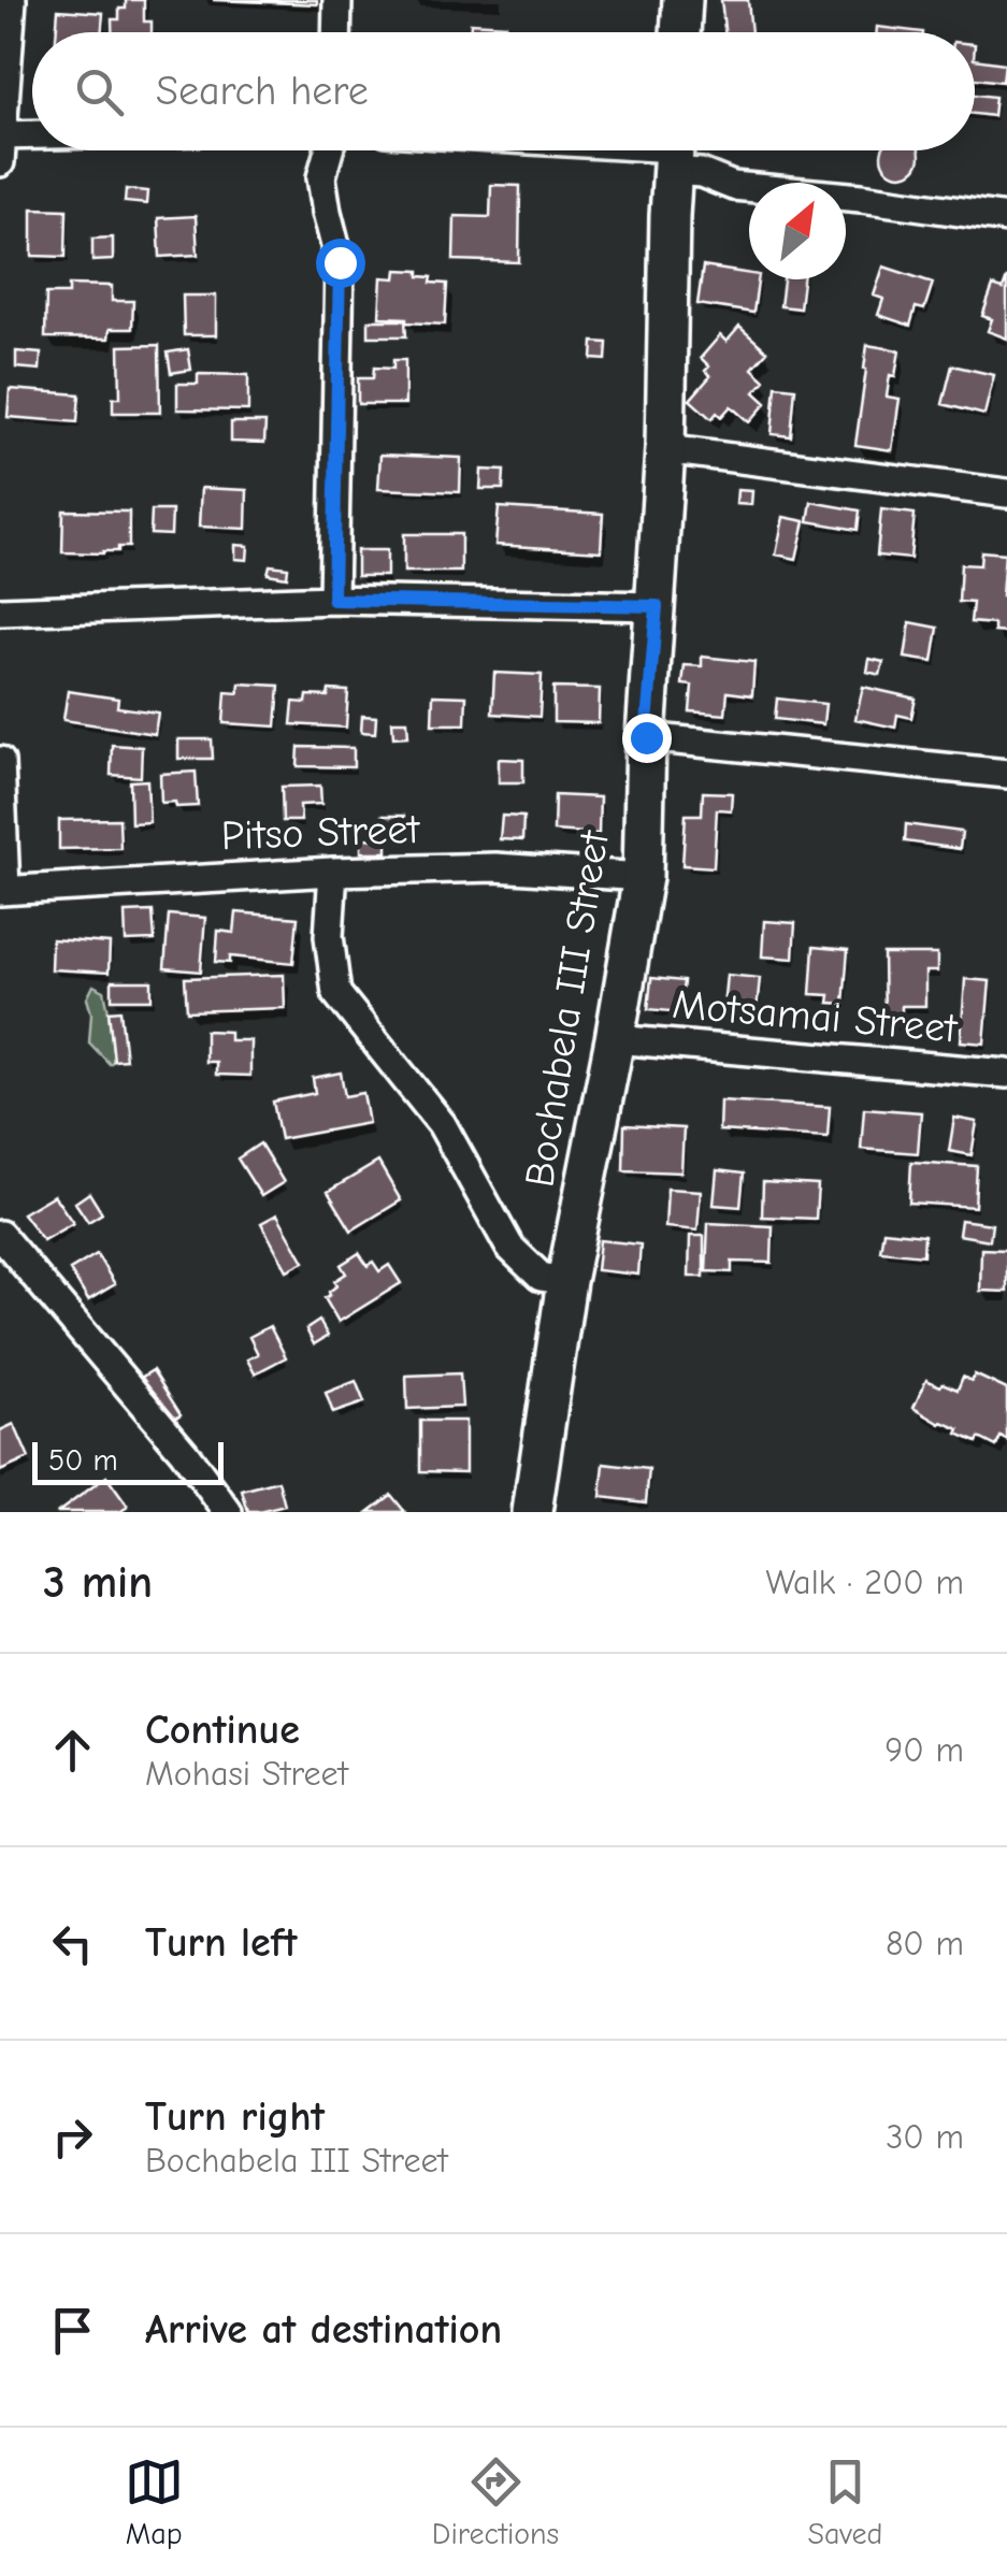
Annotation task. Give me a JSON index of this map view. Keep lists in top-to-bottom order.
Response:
{
  "streets": {
    "street": ["Pitso Street", "Bochabela III Street", "Motsamai Street"]
  },
  "crossings": [
    ["Pitso Street", "Bochabela III Street"],
    ["Bochabela III Street", "Motsamai Street"]
  ],
  "scale_bar": "50 m",
  "north": "top right",
  "page": {
    "search": "Search here",
    "scale": "50 m",
    "heading": ["3 min", "Walk · 200 m"],
    "list": [
      ["Continue", "Mohasi Street", "90 m"],
      ["Turn left", "80 m"],
      ["Turn right", "Bochabela III Street", "30 m"],
      "Arrive at destination"
    ],
    "nav": ["Map", "Directions", "Saved"]
  }
}
